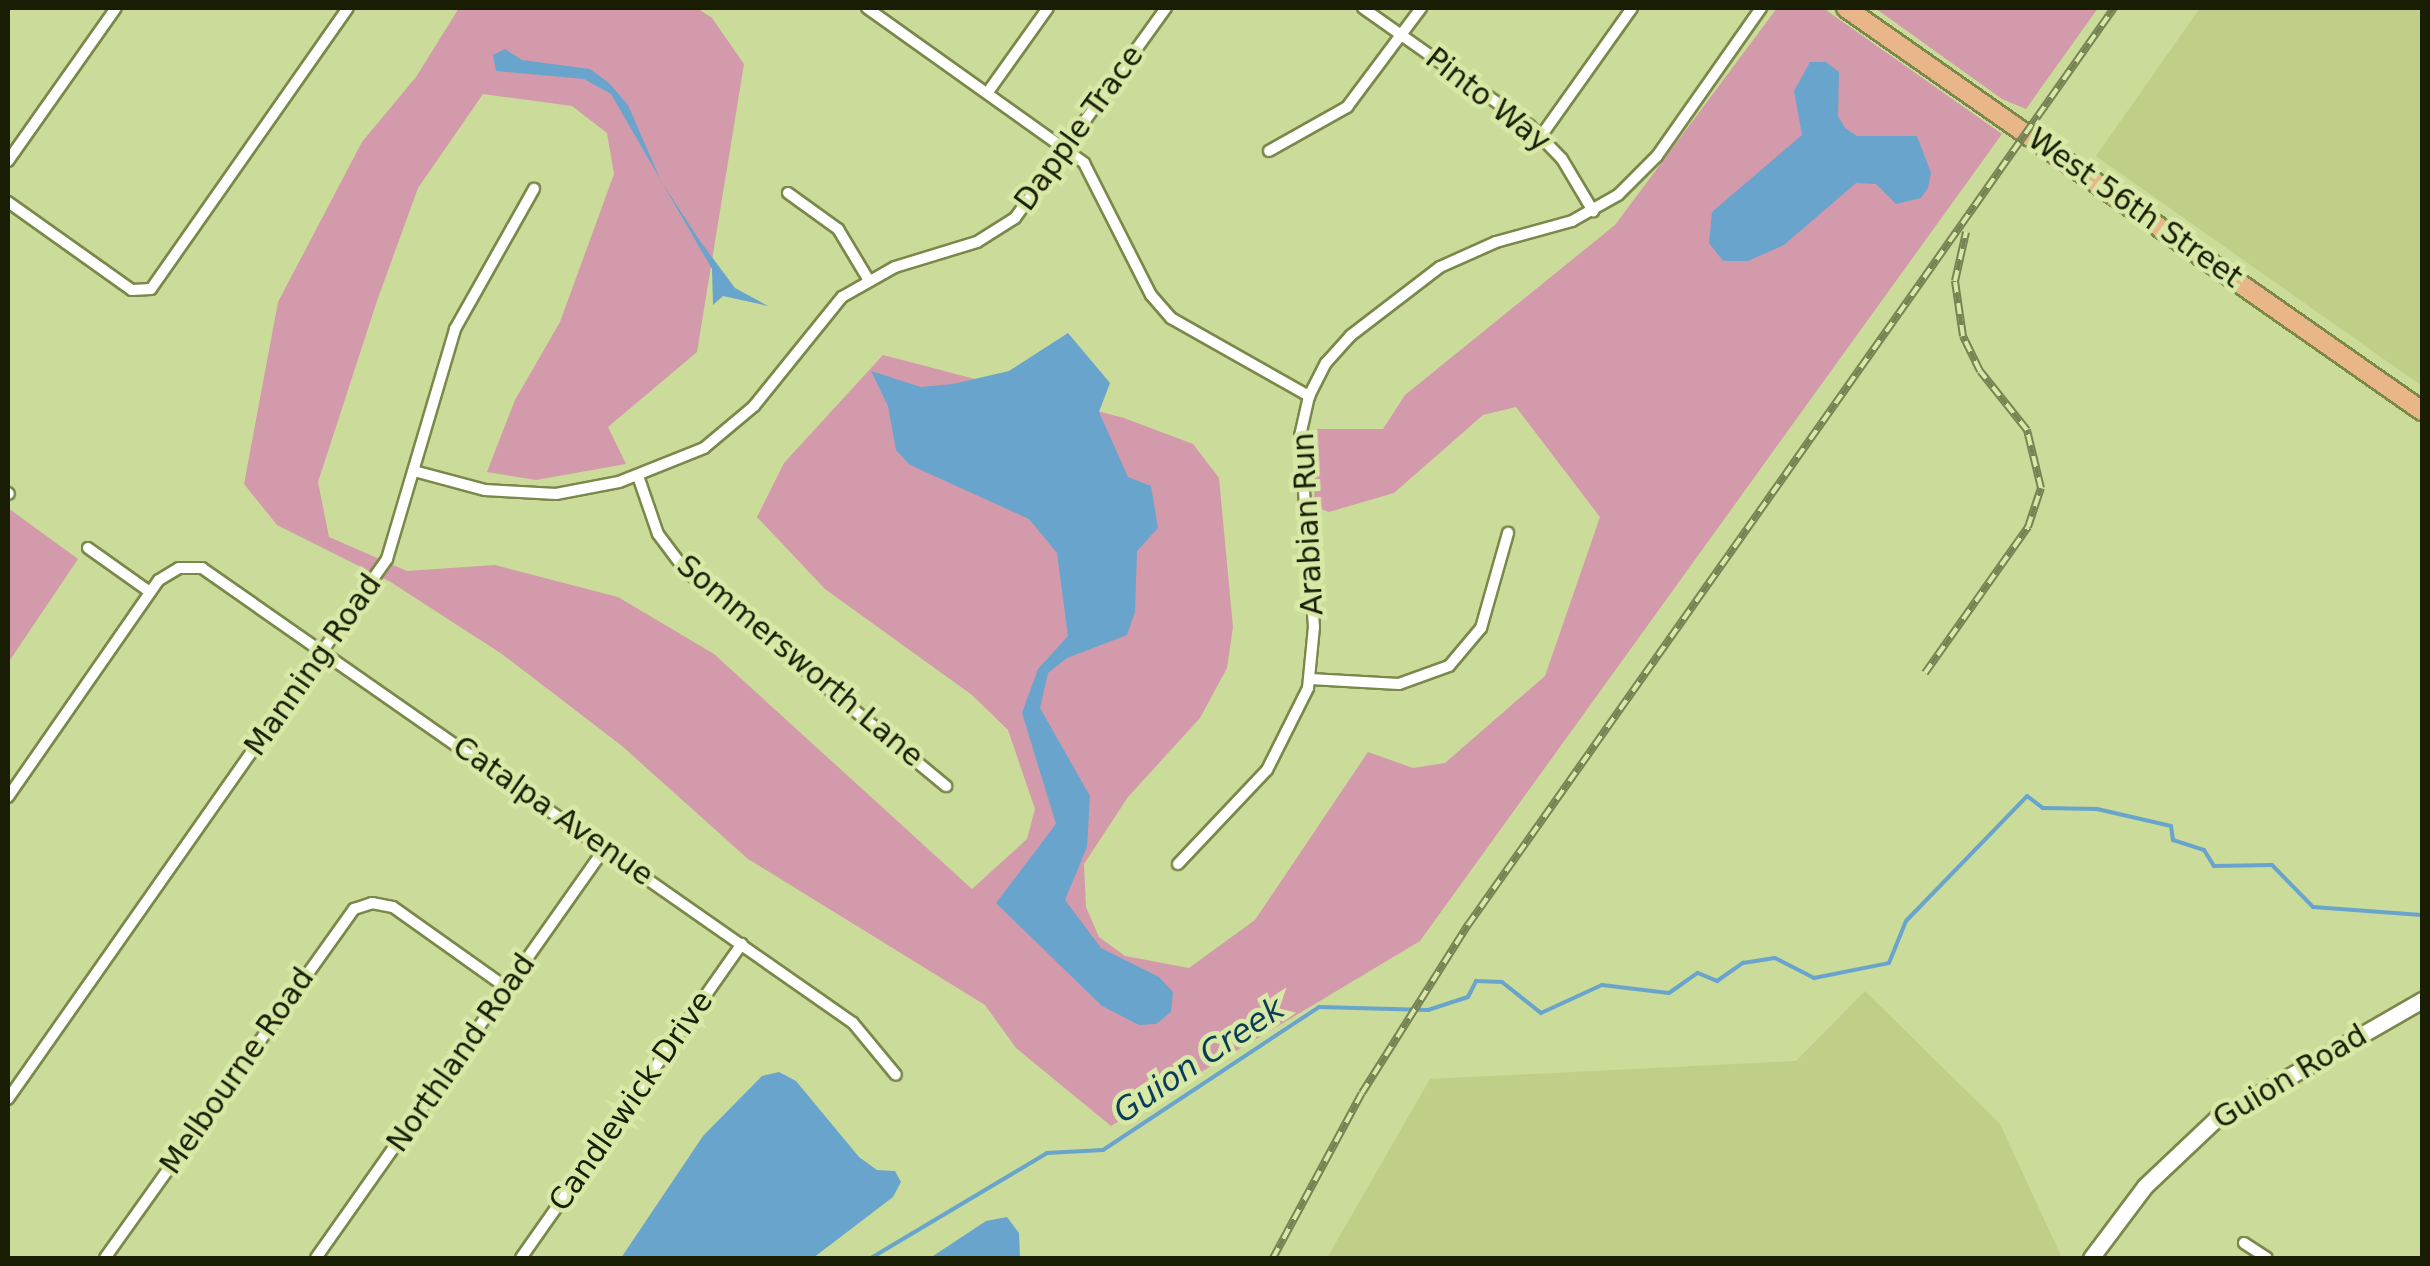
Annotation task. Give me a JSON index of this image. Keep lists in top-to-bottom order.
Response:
{
  "streets": {
    "main road": ["West 56th Street"],
    "street": [
      "Pinto Way",
      "Dapple Trace",
      "Arabian Run",
      "Sommersworth Lane",
      "Manning Road",
      "Catalpa Avenue",
      "Northland Road",
      "Melbourne Road",
      "Guion Road",
      "Candlewick Drive"
    ]
  },
  "crossings": [
    ["Pinto Way", "Arabian Run"],
    ["Dapple Trace", "Sommersworth Lane"],
    ["Dapple Trace", "Manning Road"],
    ["Manning Road", "Catalpa Avenue"],
    ["Catalpa Avenue", "Northland Road"],
    ["Catalpa Avenue", "Candlewick Drive"],
    ["Northland Road", "Melbourne Road"]
  ],
  "water": ["Guion Creek"]
}
